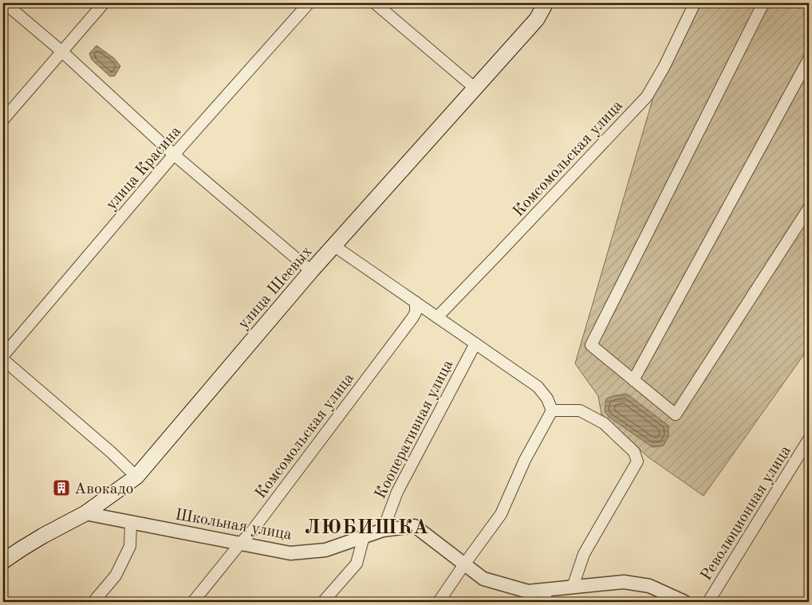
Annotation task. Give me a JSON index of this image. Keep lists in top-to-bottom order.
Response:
{
  "streets": {
    "main road": ["улица Шеевых"],
    "street": [
      "Комсомольская улица",
      "улица Красина",
      "Кооперативная улица",
      "Революционная улица",
      "Школьная улица"
    ]
  },
  "crossings": [
    ["Комсомольская улица", "Школьная улица"],
    ["улица Шеевых", "Школьная улица"],
    ["Кооперативная улица", "Школьная улица"]
  ],
  "districts": ["ЛЮБИШКА"],
  "places": {
    "building": ["Авокадо"]
  }
}
